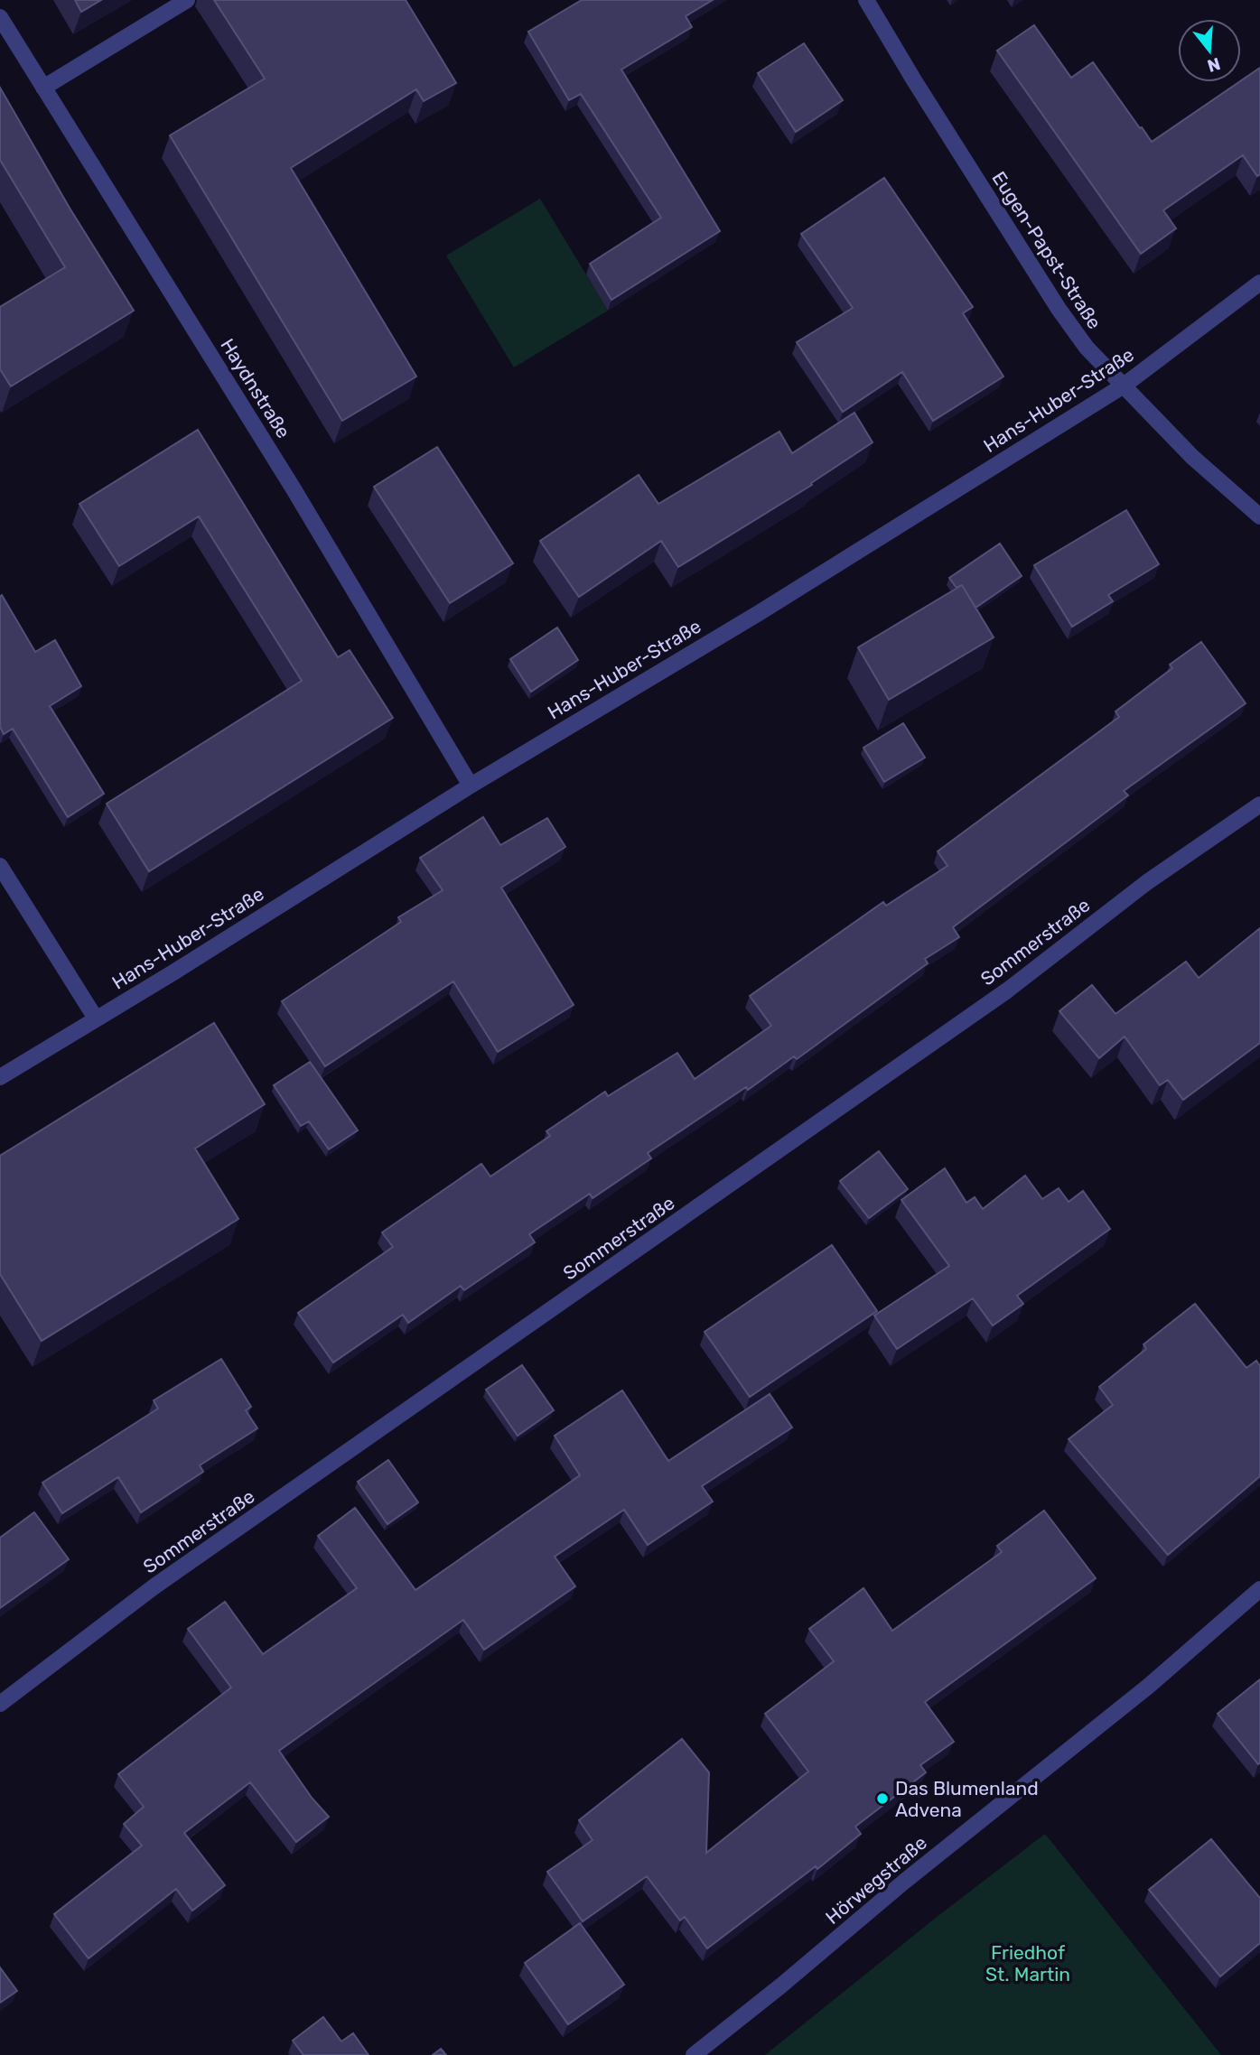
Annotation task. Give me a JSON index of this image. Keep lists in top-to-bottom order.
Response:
{
  "streets": {
    "street": [
      "Eugen-Papst-Straße",
      "Haydnstraße",
      "Hans-Huber-Straße",
      "Sommerstraße",
      "Hörwegstraße"
    ]
  },
  "crossings": [
    ["Eugen-Papst-Straße", "Hans-Huber-Straße"],
    ["Haydnstraße", "Hans-Huber-Straße"]
  ],
  "parks": ["Friedhof St. Martin"],
  "places": ["Das Blumenland Advena"],
  "north": "bottom"
}
